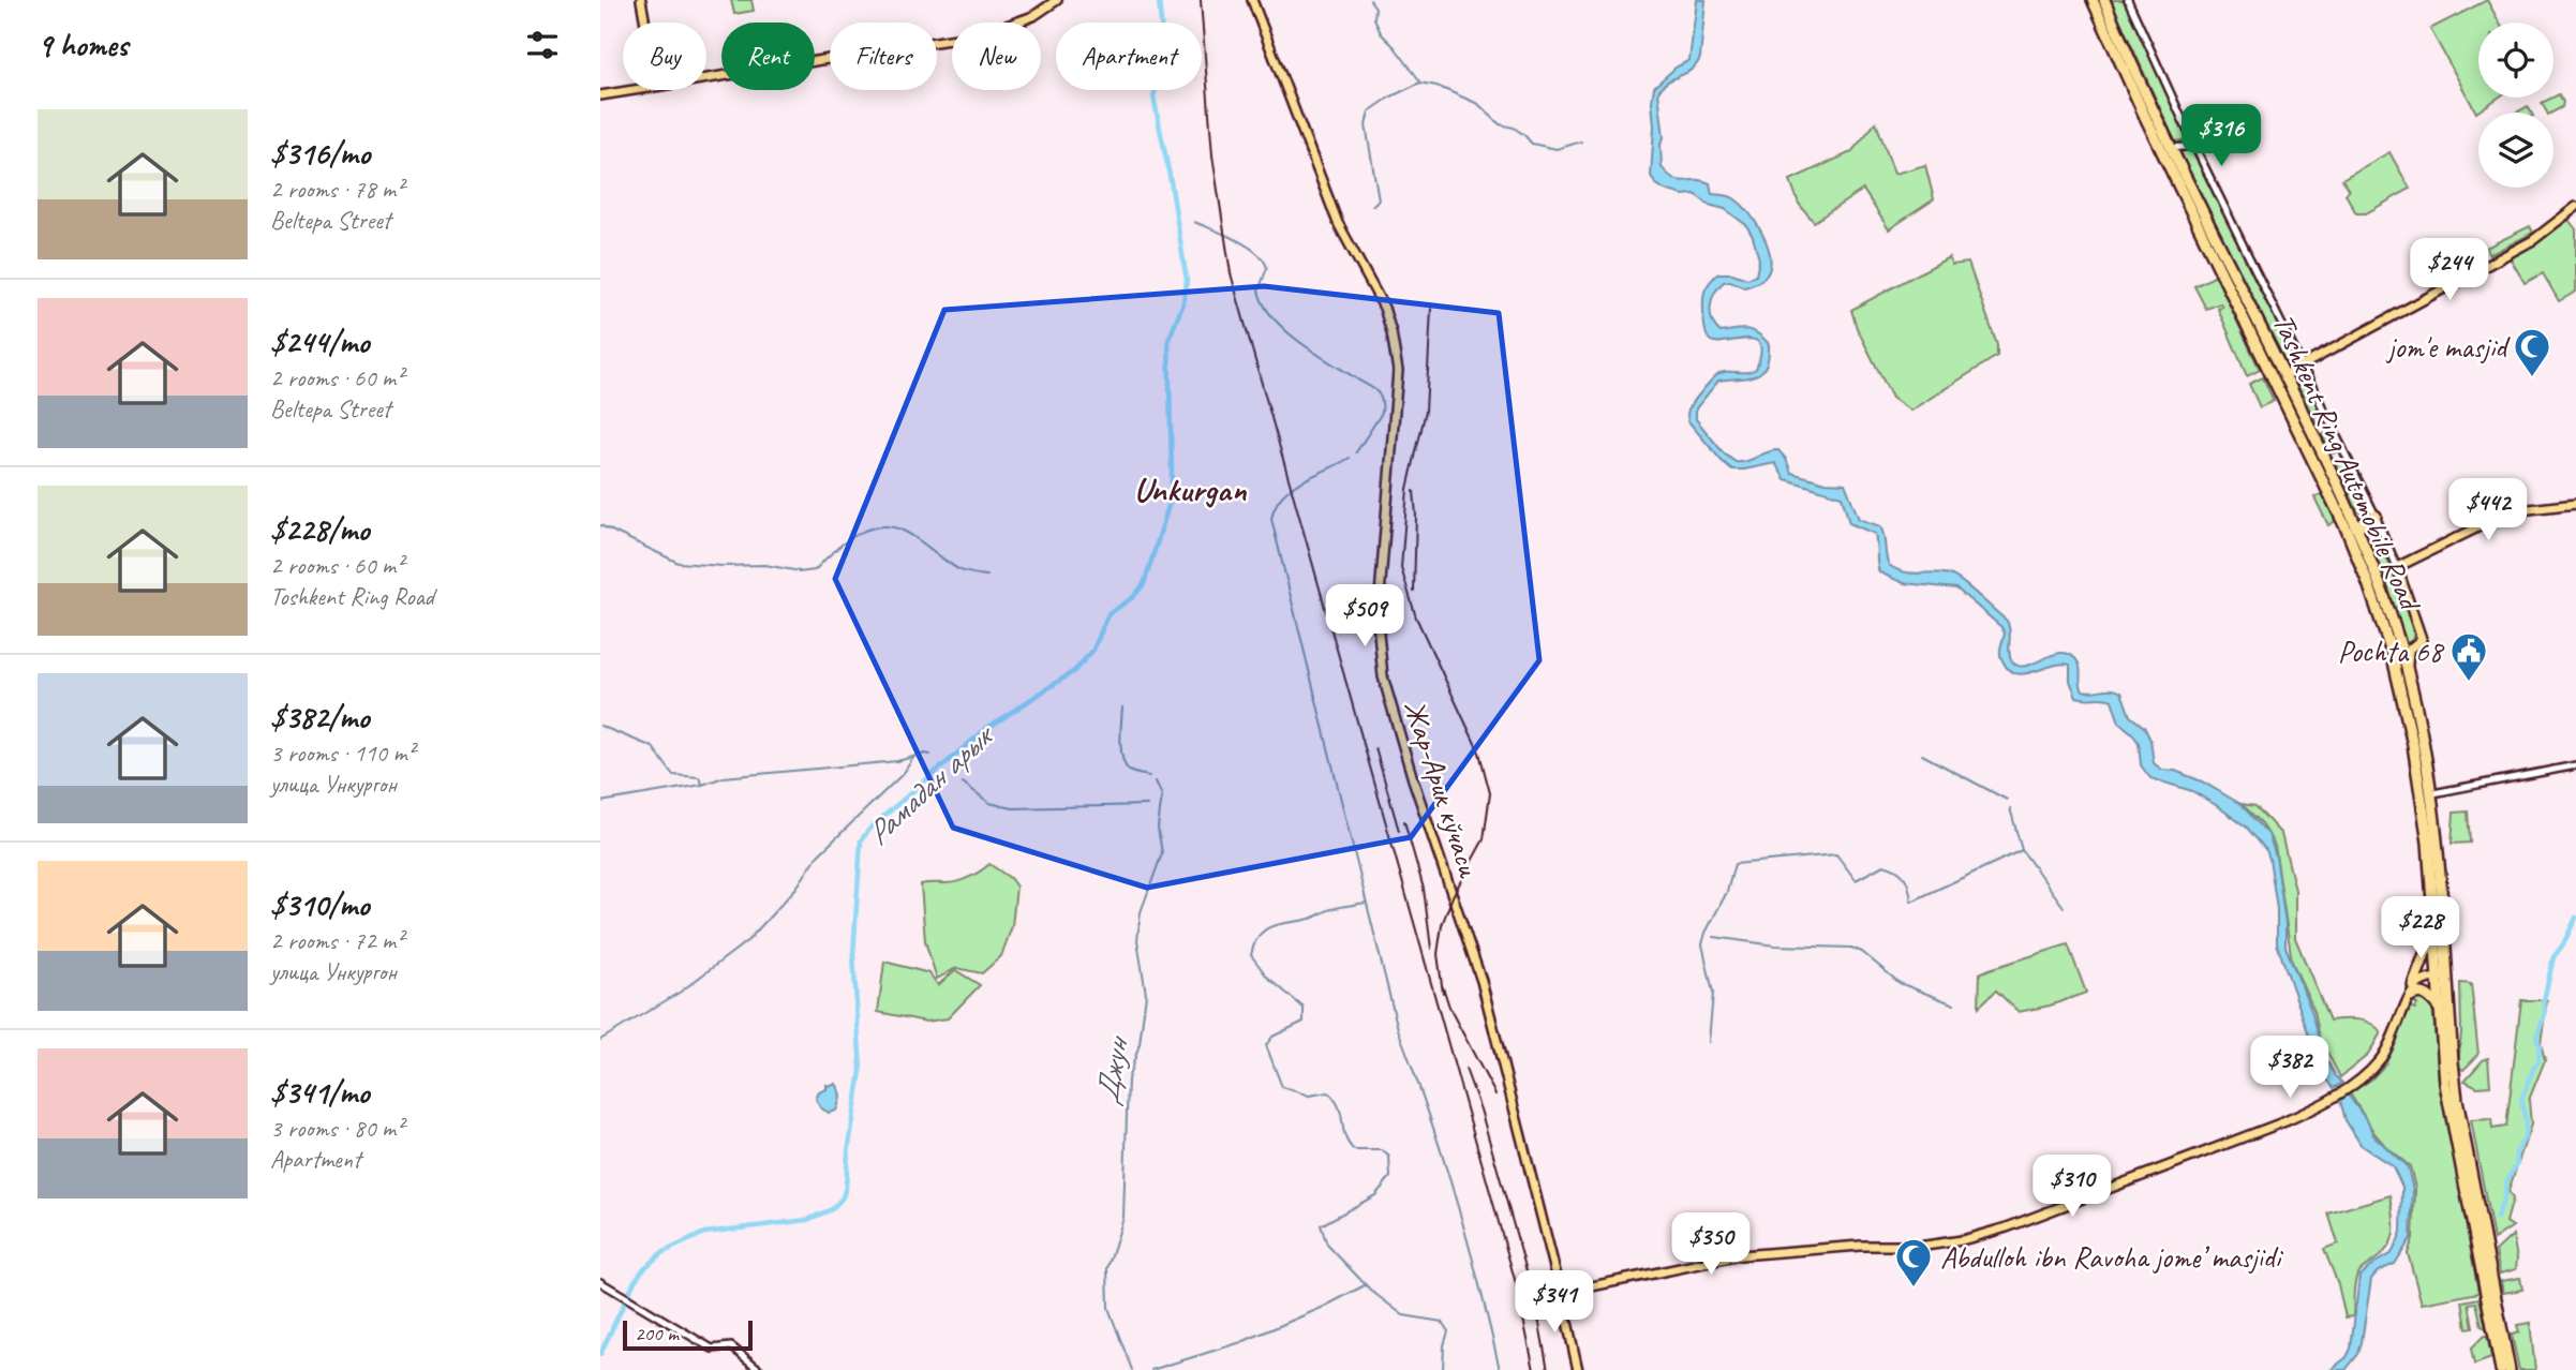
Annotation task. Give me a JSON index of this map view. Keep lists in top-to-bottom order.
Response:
{
  "streets": {
    "highway": ["Tashkent Ring Automobile Road"],
    "main road": ["Жар-Арик кўчаси"]
  },
  "districts": ["Unkurgan"],
  "water": ["Рамадан арык", "Джун"],
  "places": {
    "mosque": ["jom'e masjid", "Abdulloh ibn Ravoha jome’ masjidi"],
    "public building": ["Pochta 68"]
  },
  "scale_bar": "200 m",
  "page": {
    "heading": "9 homes",
    "chip": [
      "Buy",
      "Rent",
      "Filters",
      "New",
      "Apartment"
    ],
    "list": [
      {
        "name": "$316/mo",
        "note": "2 rooms · 78 m² · Beltepa Street"
      },
      {
        "name": "$244/mo",
        "note": "2 rooms · 60 m² · Beltepa Street"
      },
      {
        "name": "$228/mo",
        "note": "2 rooms · 60 m² · Toshkent Ring Road"
      },
      {
        "name": "$382/mo",
        "note": "3 rooms · 110 m² · улица Ункургон"
      },
      {
        "name": "$310/mo",
        "note": "2 rooms · 72 m² · улица Ункургон"
      },
      {
        "name": "$341/mo",
        "note": "3 rooms · 80 m² · Apartment"
      }
    ],
    "price": [
      "$316",
      "$244",
      "$442",
      "$509",
      "$228",
      "$382",
      "$310",
      "$350",
      "$341"
    ],
    "scale": "200 m"
  }
}
